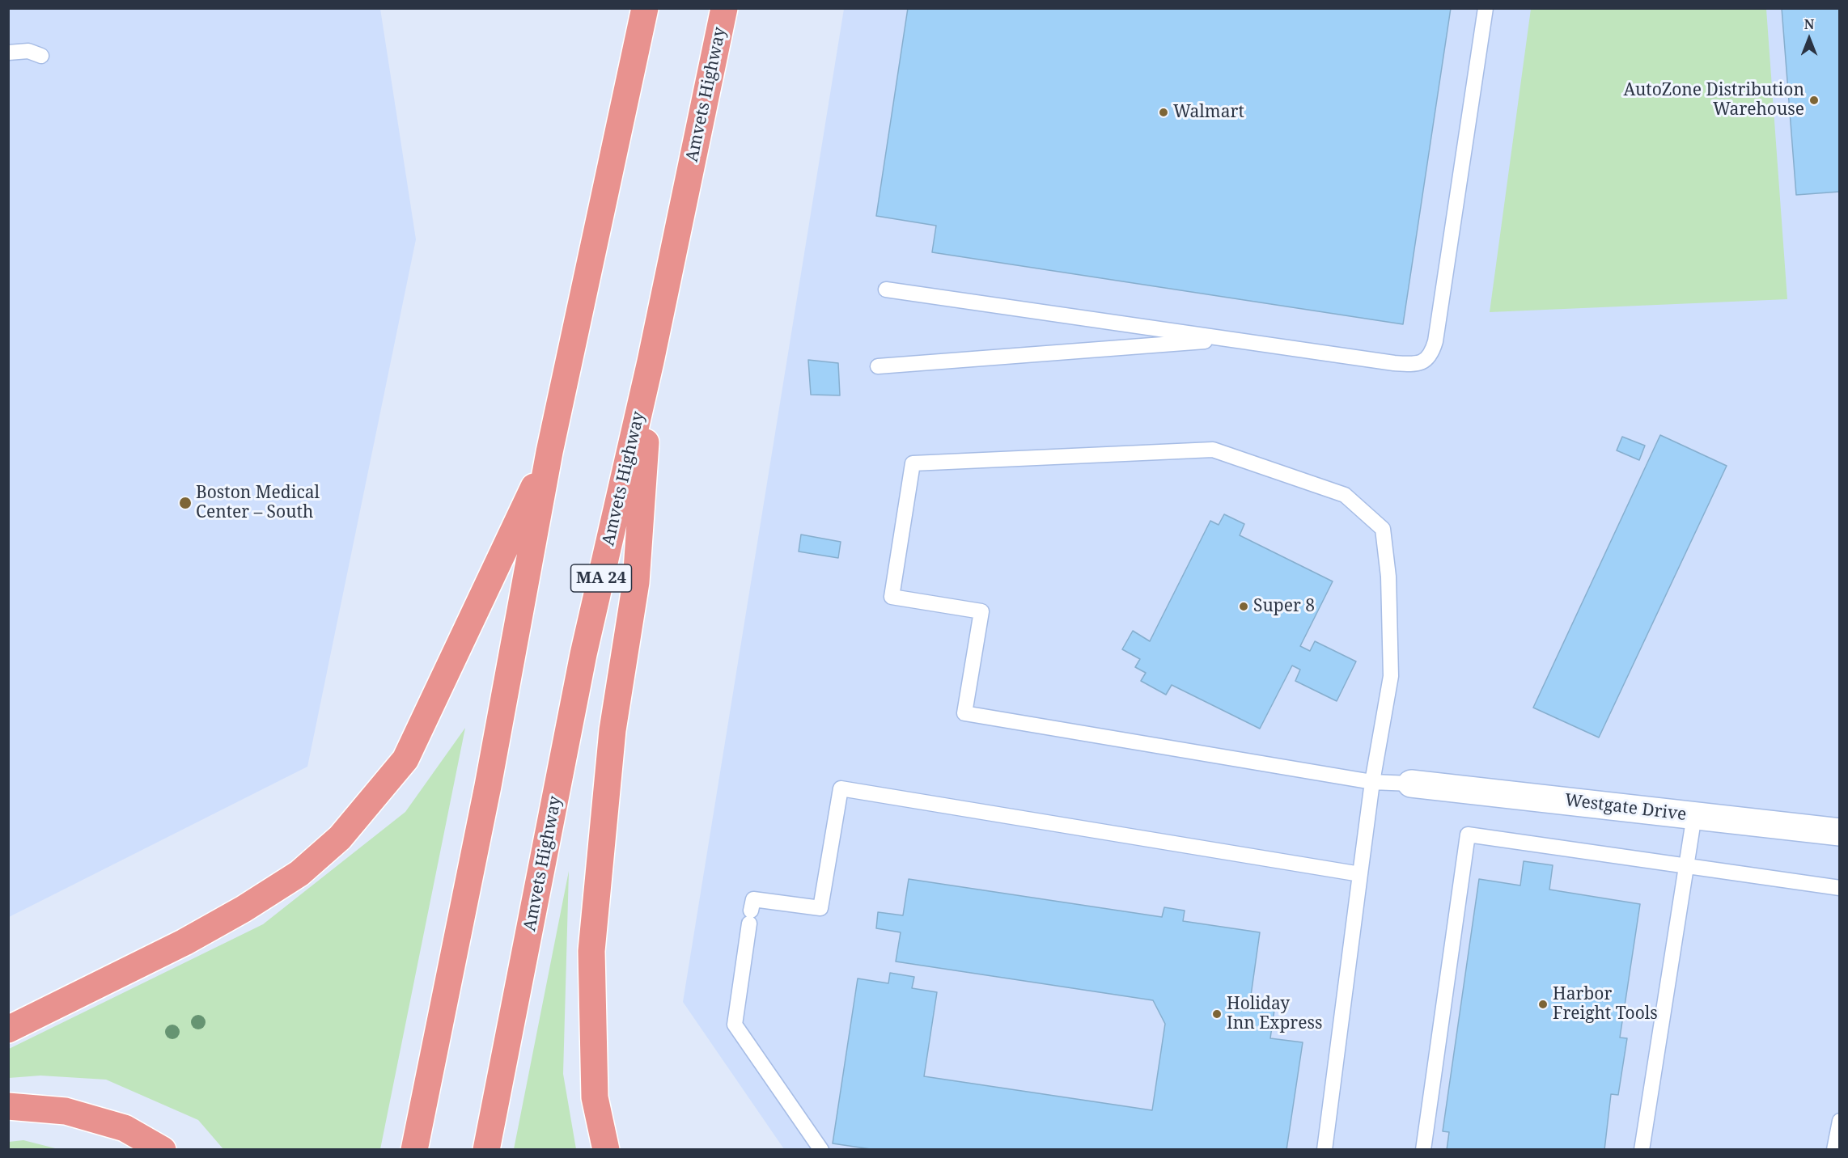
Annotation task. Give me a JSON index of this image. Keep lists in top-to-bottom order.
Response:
{
  "streets": {
    "highway": ["Amvets Highway", "MA 24"],
    "street": ["Westgate Drive"]
  },
  "places": [
    "AutoZone Distribution Warehouse",
    "Walmart",
    "Boston Medical Center – South",
    "Super 8",
    "Harbor Freight Tools",
    "Holiday Inn Express"
  ],
  "north": "top"
}
